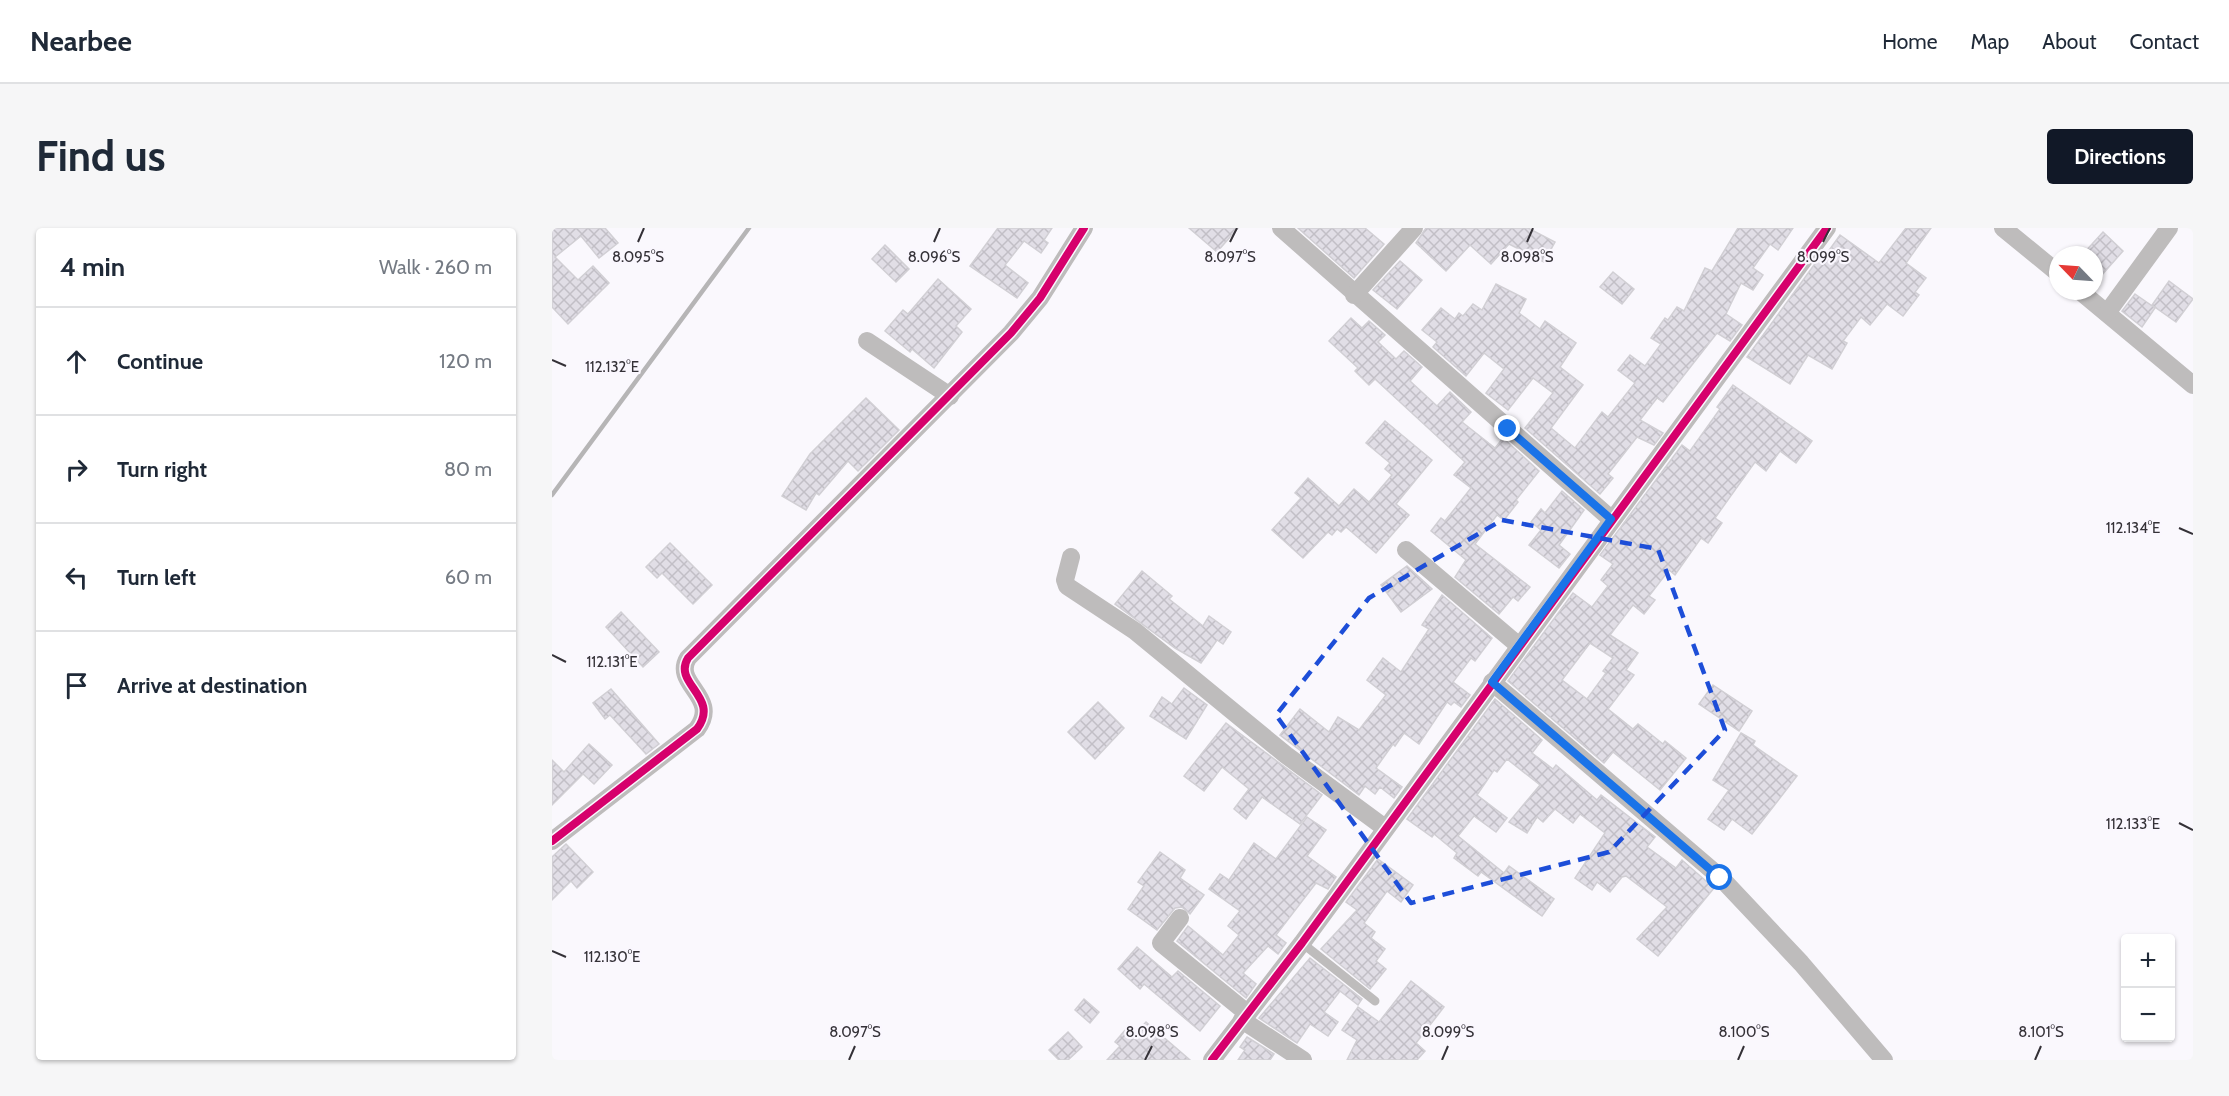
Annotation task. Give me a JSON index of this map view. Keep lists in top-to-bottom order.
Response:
{
  "north": "top left",
  "page": {
    "header": "Nearbee",
    "nav": [
      "Home",
      "Map",
      "About",
      "Contact"
    ],
    "buttons": "Directions",
    "title": "Find us",
    "heading": ["4 min", "Walk · 260 m"],
    "list": [
      ["Continue", "120 m"],
      ["Turn right", "80 m"],
      ["Turn left", "60 m"],
      "Arrive at destination"
    ],
    "map_buttons": ["+", "−"]
  },
  "coordinates": [
    "8.095°S",
    "8.096°S",
    "8.097°S",
    "8.098°S",
    "8.099°S",
    "112.132°E",
    "112.134°E",
    "112.131°E",
    "112.133°E",
    "112.130°E",
    "8.101°S",
    "8.100°S"
  ]
}
